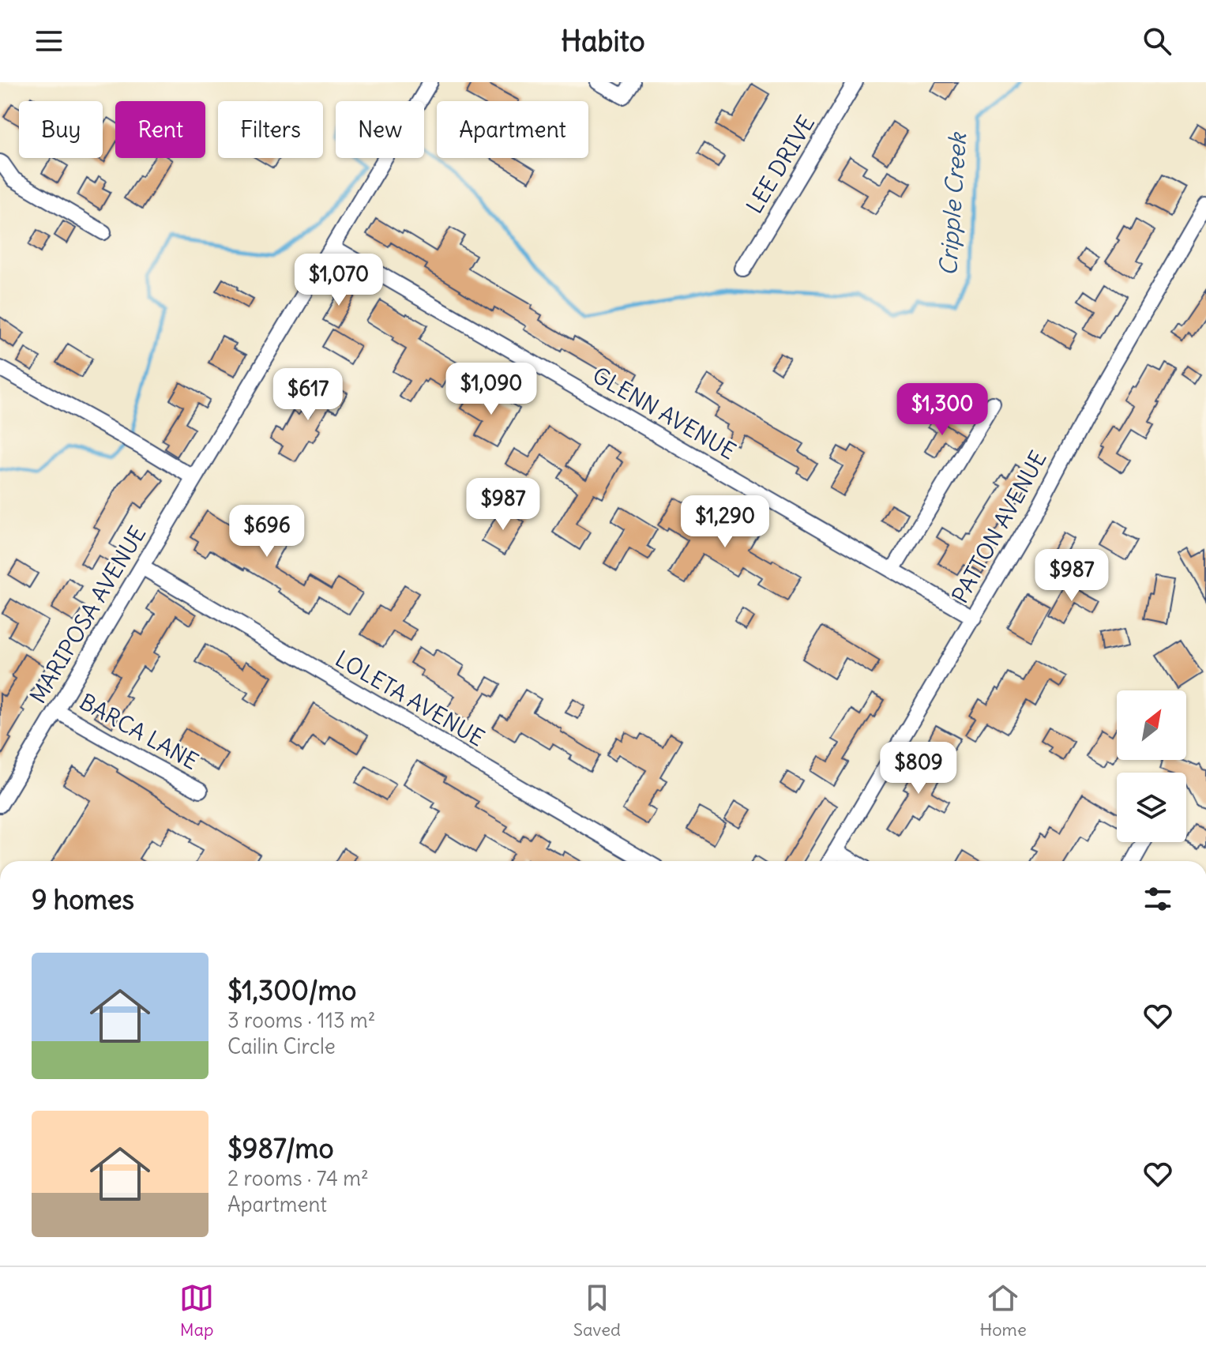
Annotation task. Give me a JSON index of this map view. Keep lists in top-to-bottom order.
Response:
{
  "streets": {
    "street": [
      "LEE DRIVE",
      "GLENN AVENUE",
      "PATTON AVENUE",
      "MARIPOSA AVENUE",
      "LOLETA AVENUE",
      "BARCA LANE"
    ]
  },
  "crossings": [
    ["GLENN AVENUE", "PATTON AVENUE"],
    ["GLENN AVENUE", "MARIPOSA AVENUE"],
    ["MARIPOSA AVENUE", "LOLETA AVENUE"],
    ["MARIPOSA AVENUE", "BARCA LANE"]
  ],
  "water": ["Cripple Creek"],
  "north": "top right",
  "page": {
    "header": "Habito",
    "chip": [
      "Buy",
      "Rent",
      "Filters",
      "New",
      "Apartment"
    ],
    "price": [
      "$1,070",
      "$1,090",
      "$617",
      "$1,300",
      "$987",
      "$1,290",
      "$696",
      "$987",
      "$809"
    ],
    "heading": "9 homes",
    "list": [
      {
        "name": "$1,300/mo",
        "note": "3 rooms · 113 m² · Cailin Circle"
      },
      {
        "name": "$987/mo",
        "note": "2 rooms · 74 m² · Apartment"
      }
    ],
    "tabs": ["Map", "Saved", "Home"]
  }
}
